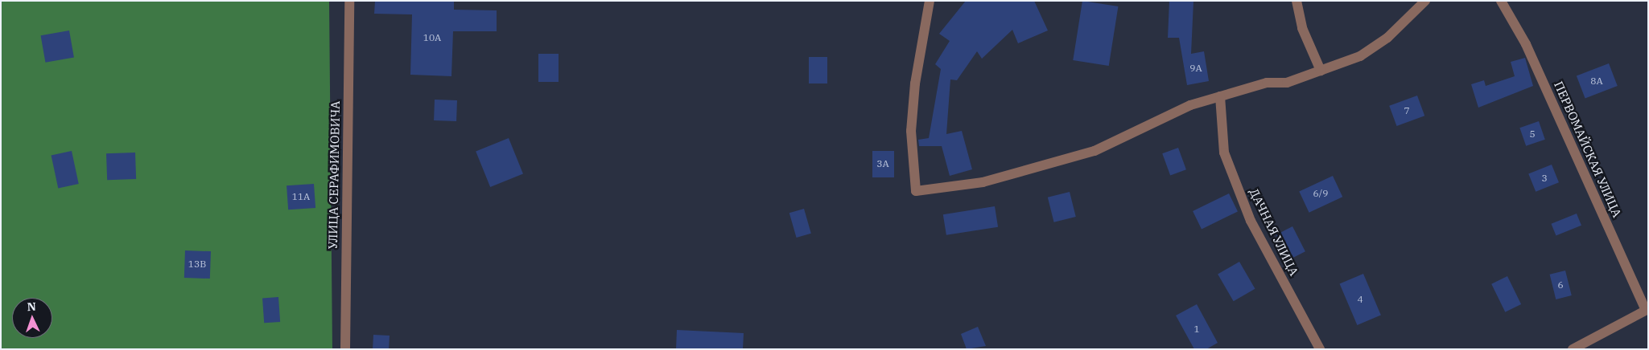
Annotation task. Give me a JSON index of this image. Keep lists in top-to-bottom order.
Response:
{
  "streets": {
    "street": ["ПЕРВОМАЙСКАЯ УЛИЦА", "УЛИЦА СЕРАФИМОВИЧА", "ДАЧНАЯ УЛИЦА"]
  },
  "house_numbers": [
    "10А",
    "9А",
    "8А",
    "7",
    "5",
    "3А",
    "3",
    "6/9",
    "11А",
    "13В",
    "6",
    "4",
    "1"
  ],
  "north": "top"
}
